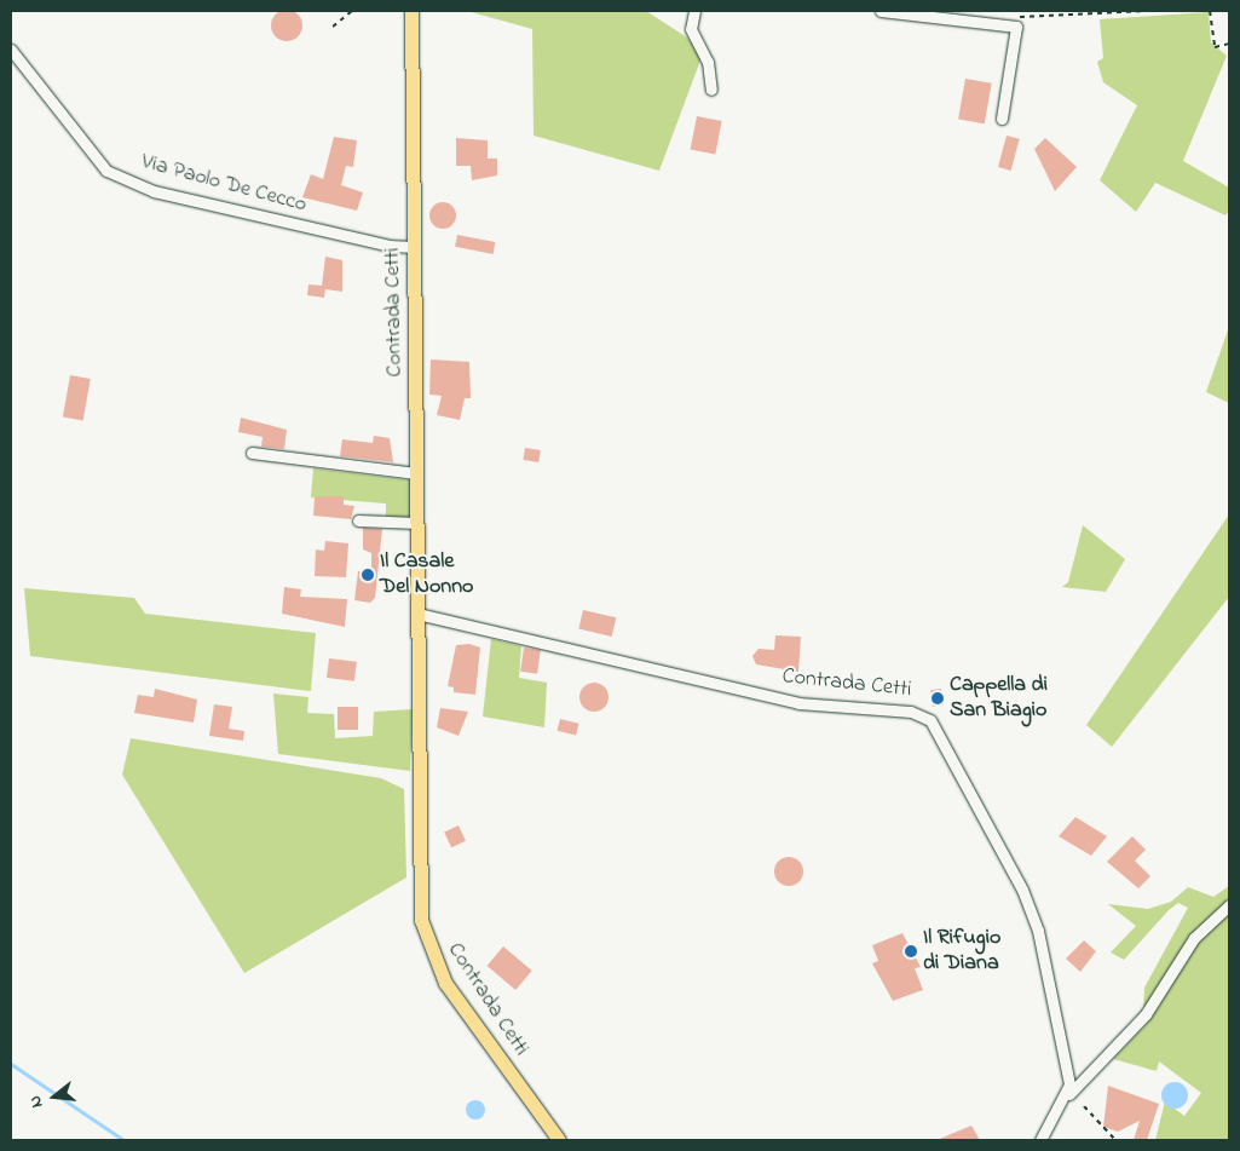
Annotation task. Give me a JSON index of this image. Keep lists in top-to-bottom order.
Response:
{
  "streets": {
    "main road": ["Contrada Cetti"],
    "street": ["Via Paolo De Cecco"]
  },
  "crossings": [
    ["Via Paolo De Cecco", "Contrada Cetti"]
  ],
  "places": ["Il Casale Del Nonno", "Cappella di San Biagio", "Il Rifugio di Diana"],
  "north": "left"
}
